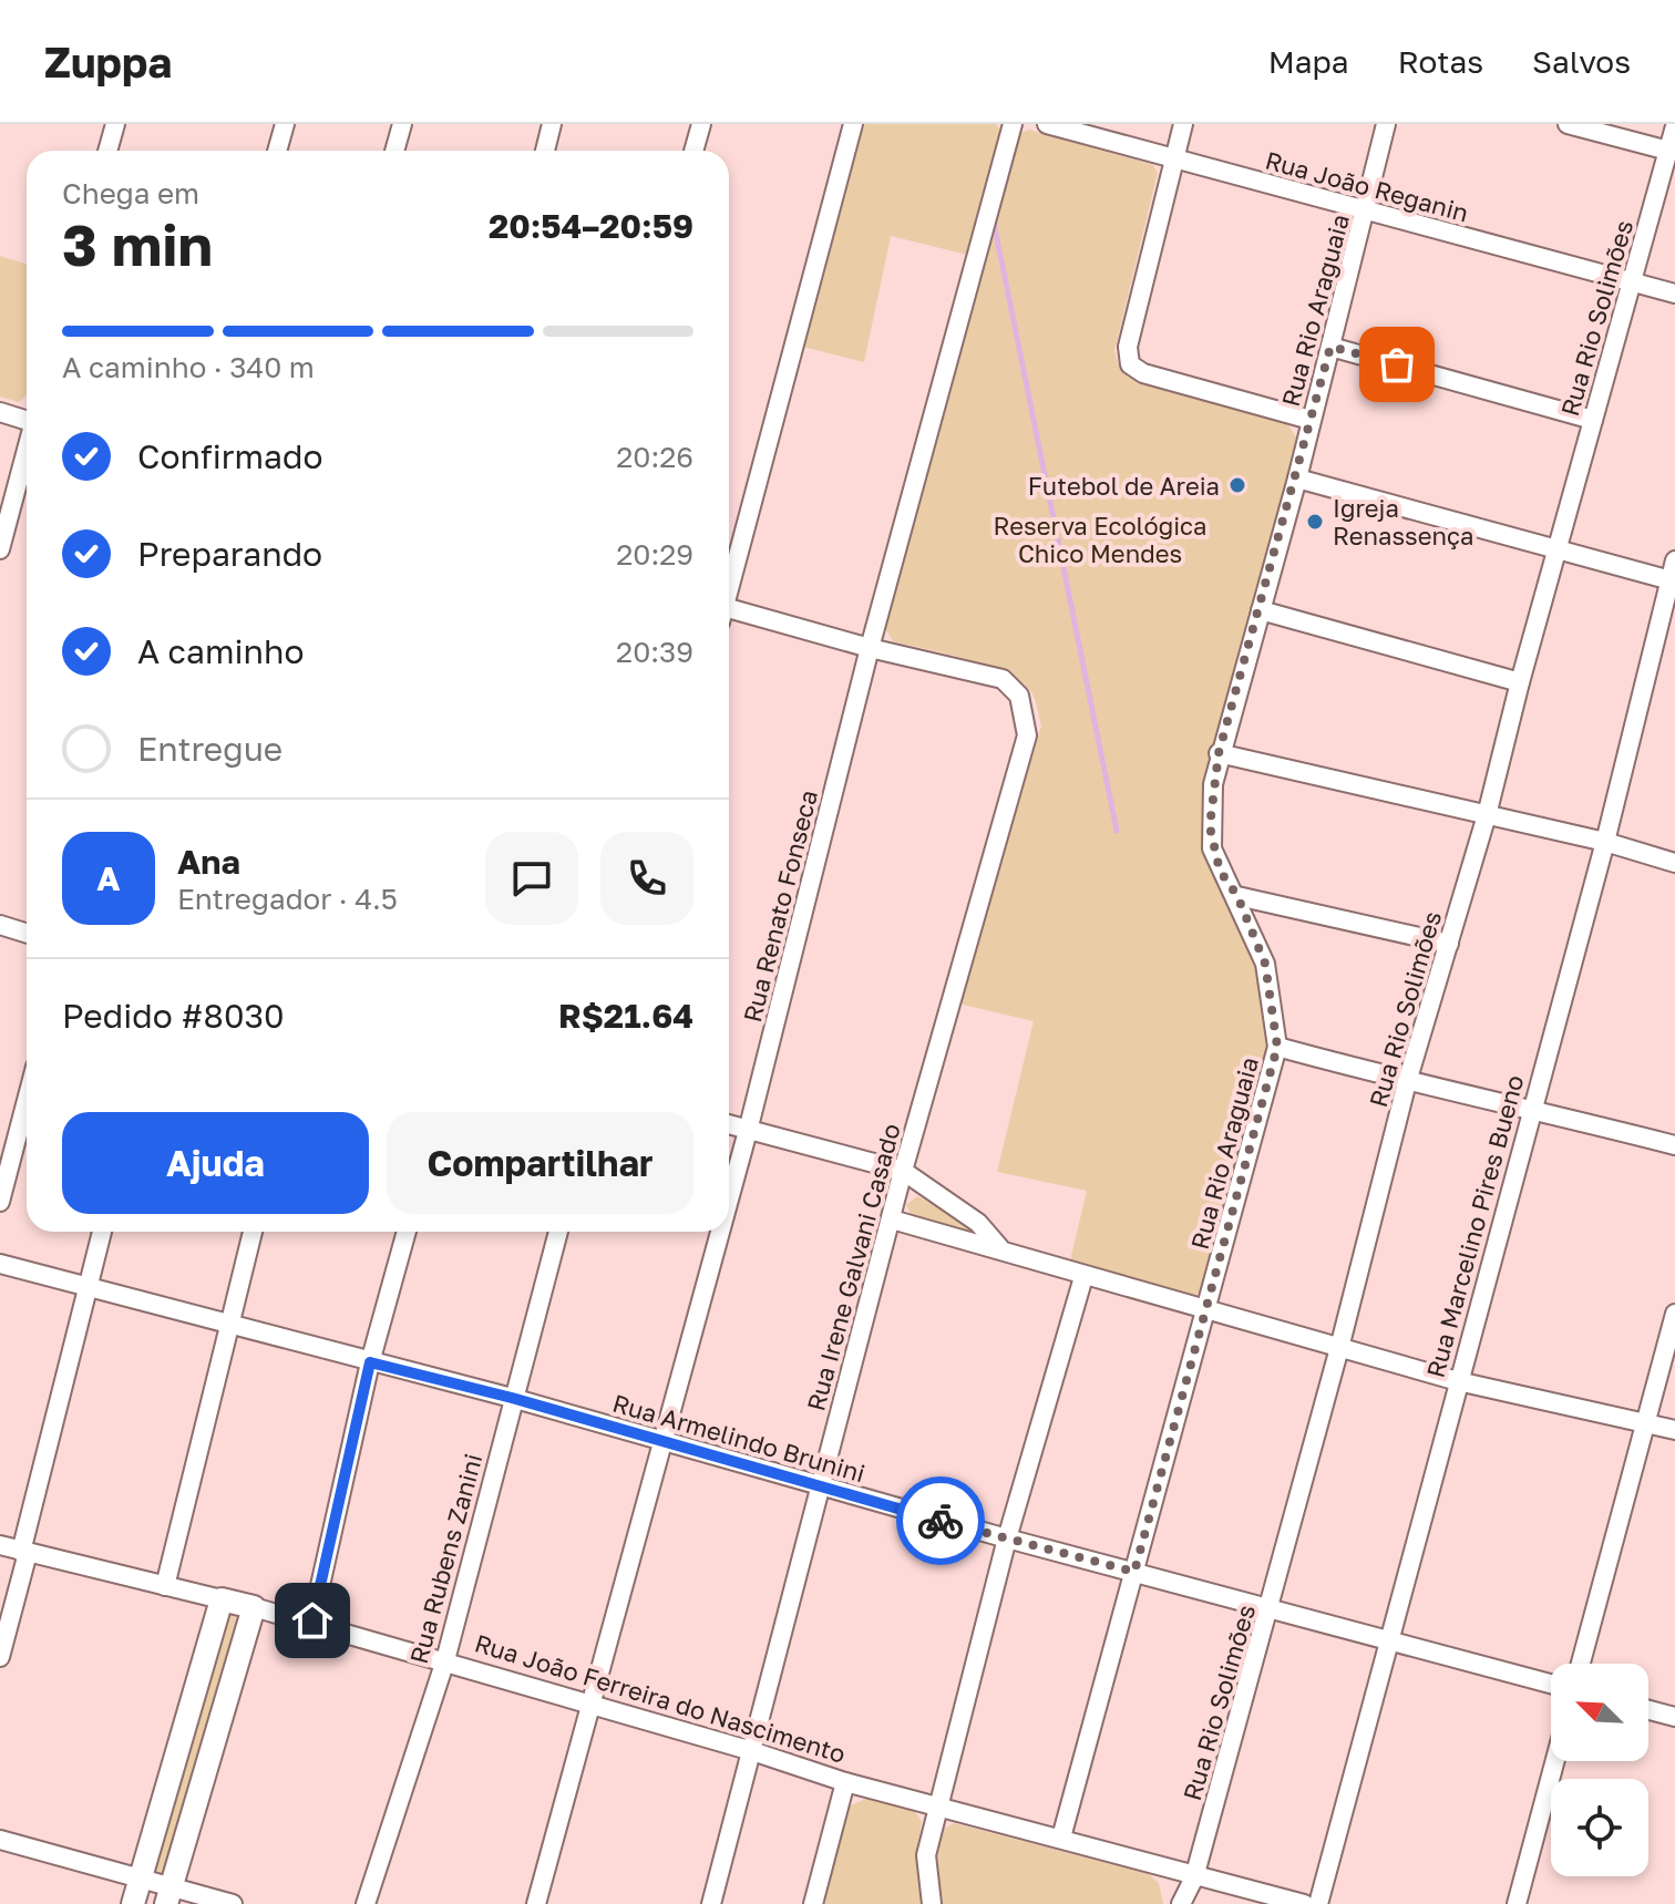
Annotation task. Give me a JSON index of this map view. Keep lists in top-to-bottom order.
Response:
{
  "streets": {
    "street": [
      "Rua João Reganin",
      "Rua Rio Araguaia",
      "Rua Rio Solimões",
      "Rua Renato Fonseca",
      "Rua Marcelino Pires Bueno",
      "Rua Irene Galvani Casado",
      "Rua Armelindo Brunini",
      "Rua Rubens Zanini",
      "Rua João Ferreira do Nascimento"
    ]
  },
  "crossings": [
    ["Rua João Reganin", "Rua Rio Araguaia"],
    ["Rua João Reganin", "Rua Rio Solimões"],
    ["Rua Rio Araguaia", "Rua Armelindo Brunini"],
    ["Rua Rio Araguaia", "Rua João Ferreira do Nascimento"],
    ["Rua Rio Solimões", "Rua Armelindo Brunini"],
    ["Rua Rio Solimões", "Rua João Ferreira do Nascimento"],
    ["Rua Renato Fonseca", "Rua Irene Galvani Casado"],
    ["Rua Renato Fonseca", "Rua Armelindo Brunini"],
    ["Rua Renato Fonseca", "Rua João Ferreira do Nascimento"],
    ["Rua Marcelino Pires Bueno", "Rua Armelindo Brunini"],
    ["Rua Irene Galvani Casado", "Rua Armelindo Brunini"],
    ["Rua Irene Galvani Casado", "Rua João Ferreira do Nascimento"],
    ["Rua Armelindo Brunini", "Rua Rubens Zanini"],
    ["Rua Rubens Zanini", "Rua João Ferreira do Nascimento"]
  ],
  "parks": ["Reserva Ecológica Chico Mendes"],
  "places": ["Futebol de Areia", "Igreja Renassença"],
  "north": "top left",
  "page": {
    "header": "Zuppa",
    "nav": ["Mapa", "Rotas", "Salvos"],
    "heading": ["3 min", "Chega em", "20:54–20:59"],
    "panel": [
      "Ana",
      "Entregador · 4.5",
      "Pedido #8030",
      "R$21.64"
    ],
    "bar": "A caminho · 340 m",
    "list": [
      ["Confirmado", "20:26"],
      ["Preparando", "20:29"],
      ["A caminho", "20:39"],
      "Entregue"
    ],
    "round": "A",
    "buttons": ["Ajuda", "Compartilhar"]
  }
}
